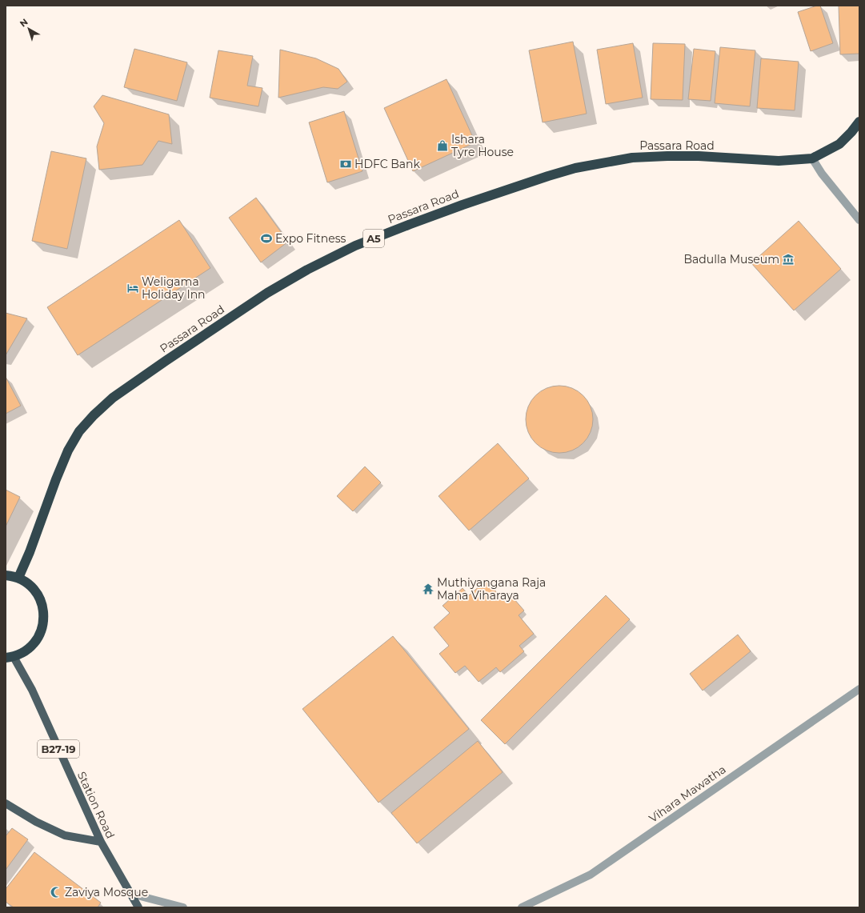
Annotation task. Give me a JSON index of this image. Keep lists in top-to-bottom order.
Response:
{
  "streets": {
    "highway": ["Passara Road", "A5"],
    "main road": ["B27-19", "Station Road"],
    "street": ["Vihara Mawatha"]
  },
  "places": {
    "shop": ["Ishara Tyre House"],
    "bank": ["HDFC Bank"],
    "sports": ["Expo Fitness"],
    "museum": ["Badulla Museum"],
    "hotel": ["Weligama Holiday Inn"],
    "temple": ["Muthiyangana Raja Maha Viharaya"],
    "mosque": ["Zaviya Mosque"]
  },
  "north": "top left"
}
